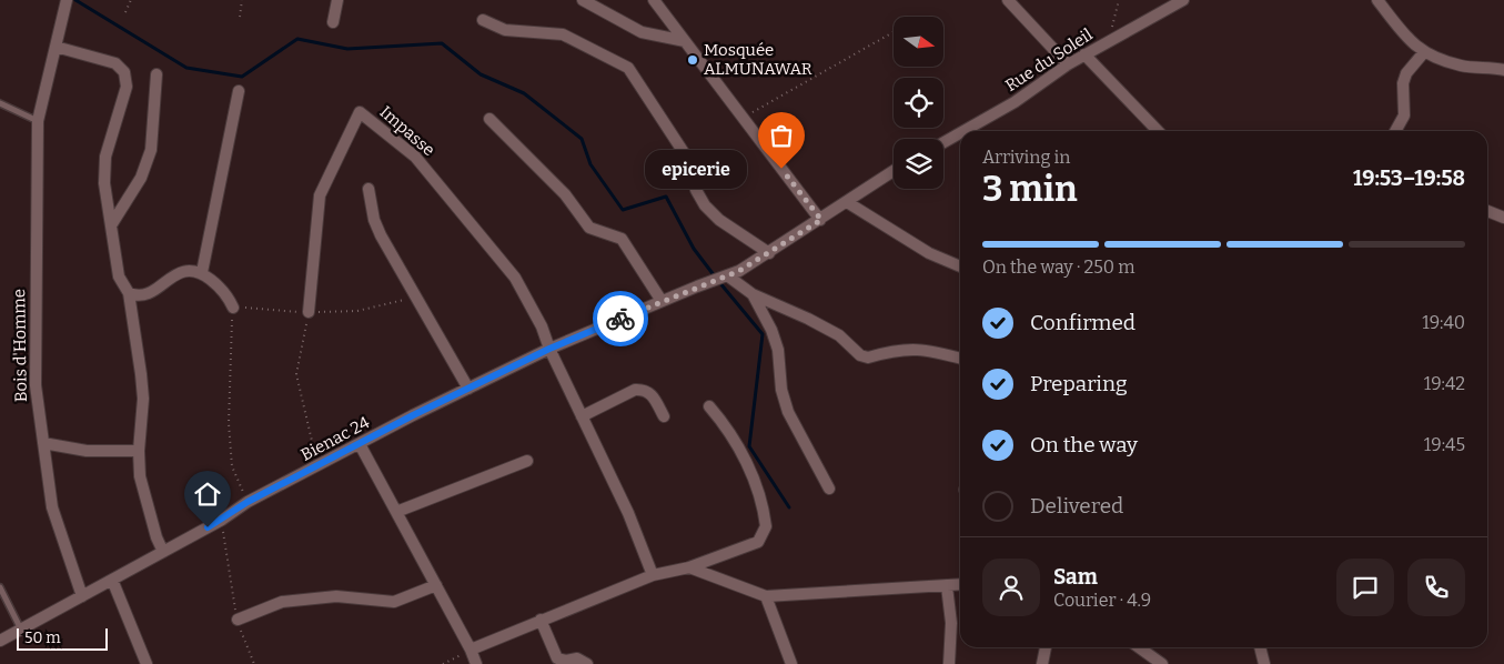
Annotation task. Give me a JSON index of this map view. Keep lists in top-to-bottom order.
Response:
{
  "streets": {
    "street": [
      "Rue du Soleil",
      "Impasse",
      "Bois d'Homme",
      "Bienac 24"
    ]
  },
  "crossings": [
    ["Impasse", "Bienac 24"],
    ["Bois d'Homme", "Bienac 24"]
  ],
  "places": ["Mosquée ALMUNAWAR", "epicerie"],
  "scale_bar": "50 m",
  "north": "right",
  "page": {
    "heading": ["3 min", "Arriving in", "19:53–19:58"],
    "panel": ["Sam", "Courier · 4.9"],
    "bubble": "epicerie",
    "bar": "On the way · 250 m",
    "list": [
      ["Confirmed", "19:40"],
      ["Preparing", "19:42"],
      ["On the way", "19:45"],
      "Delivered"
    ],
    "scale": "50 m"
  }
}
